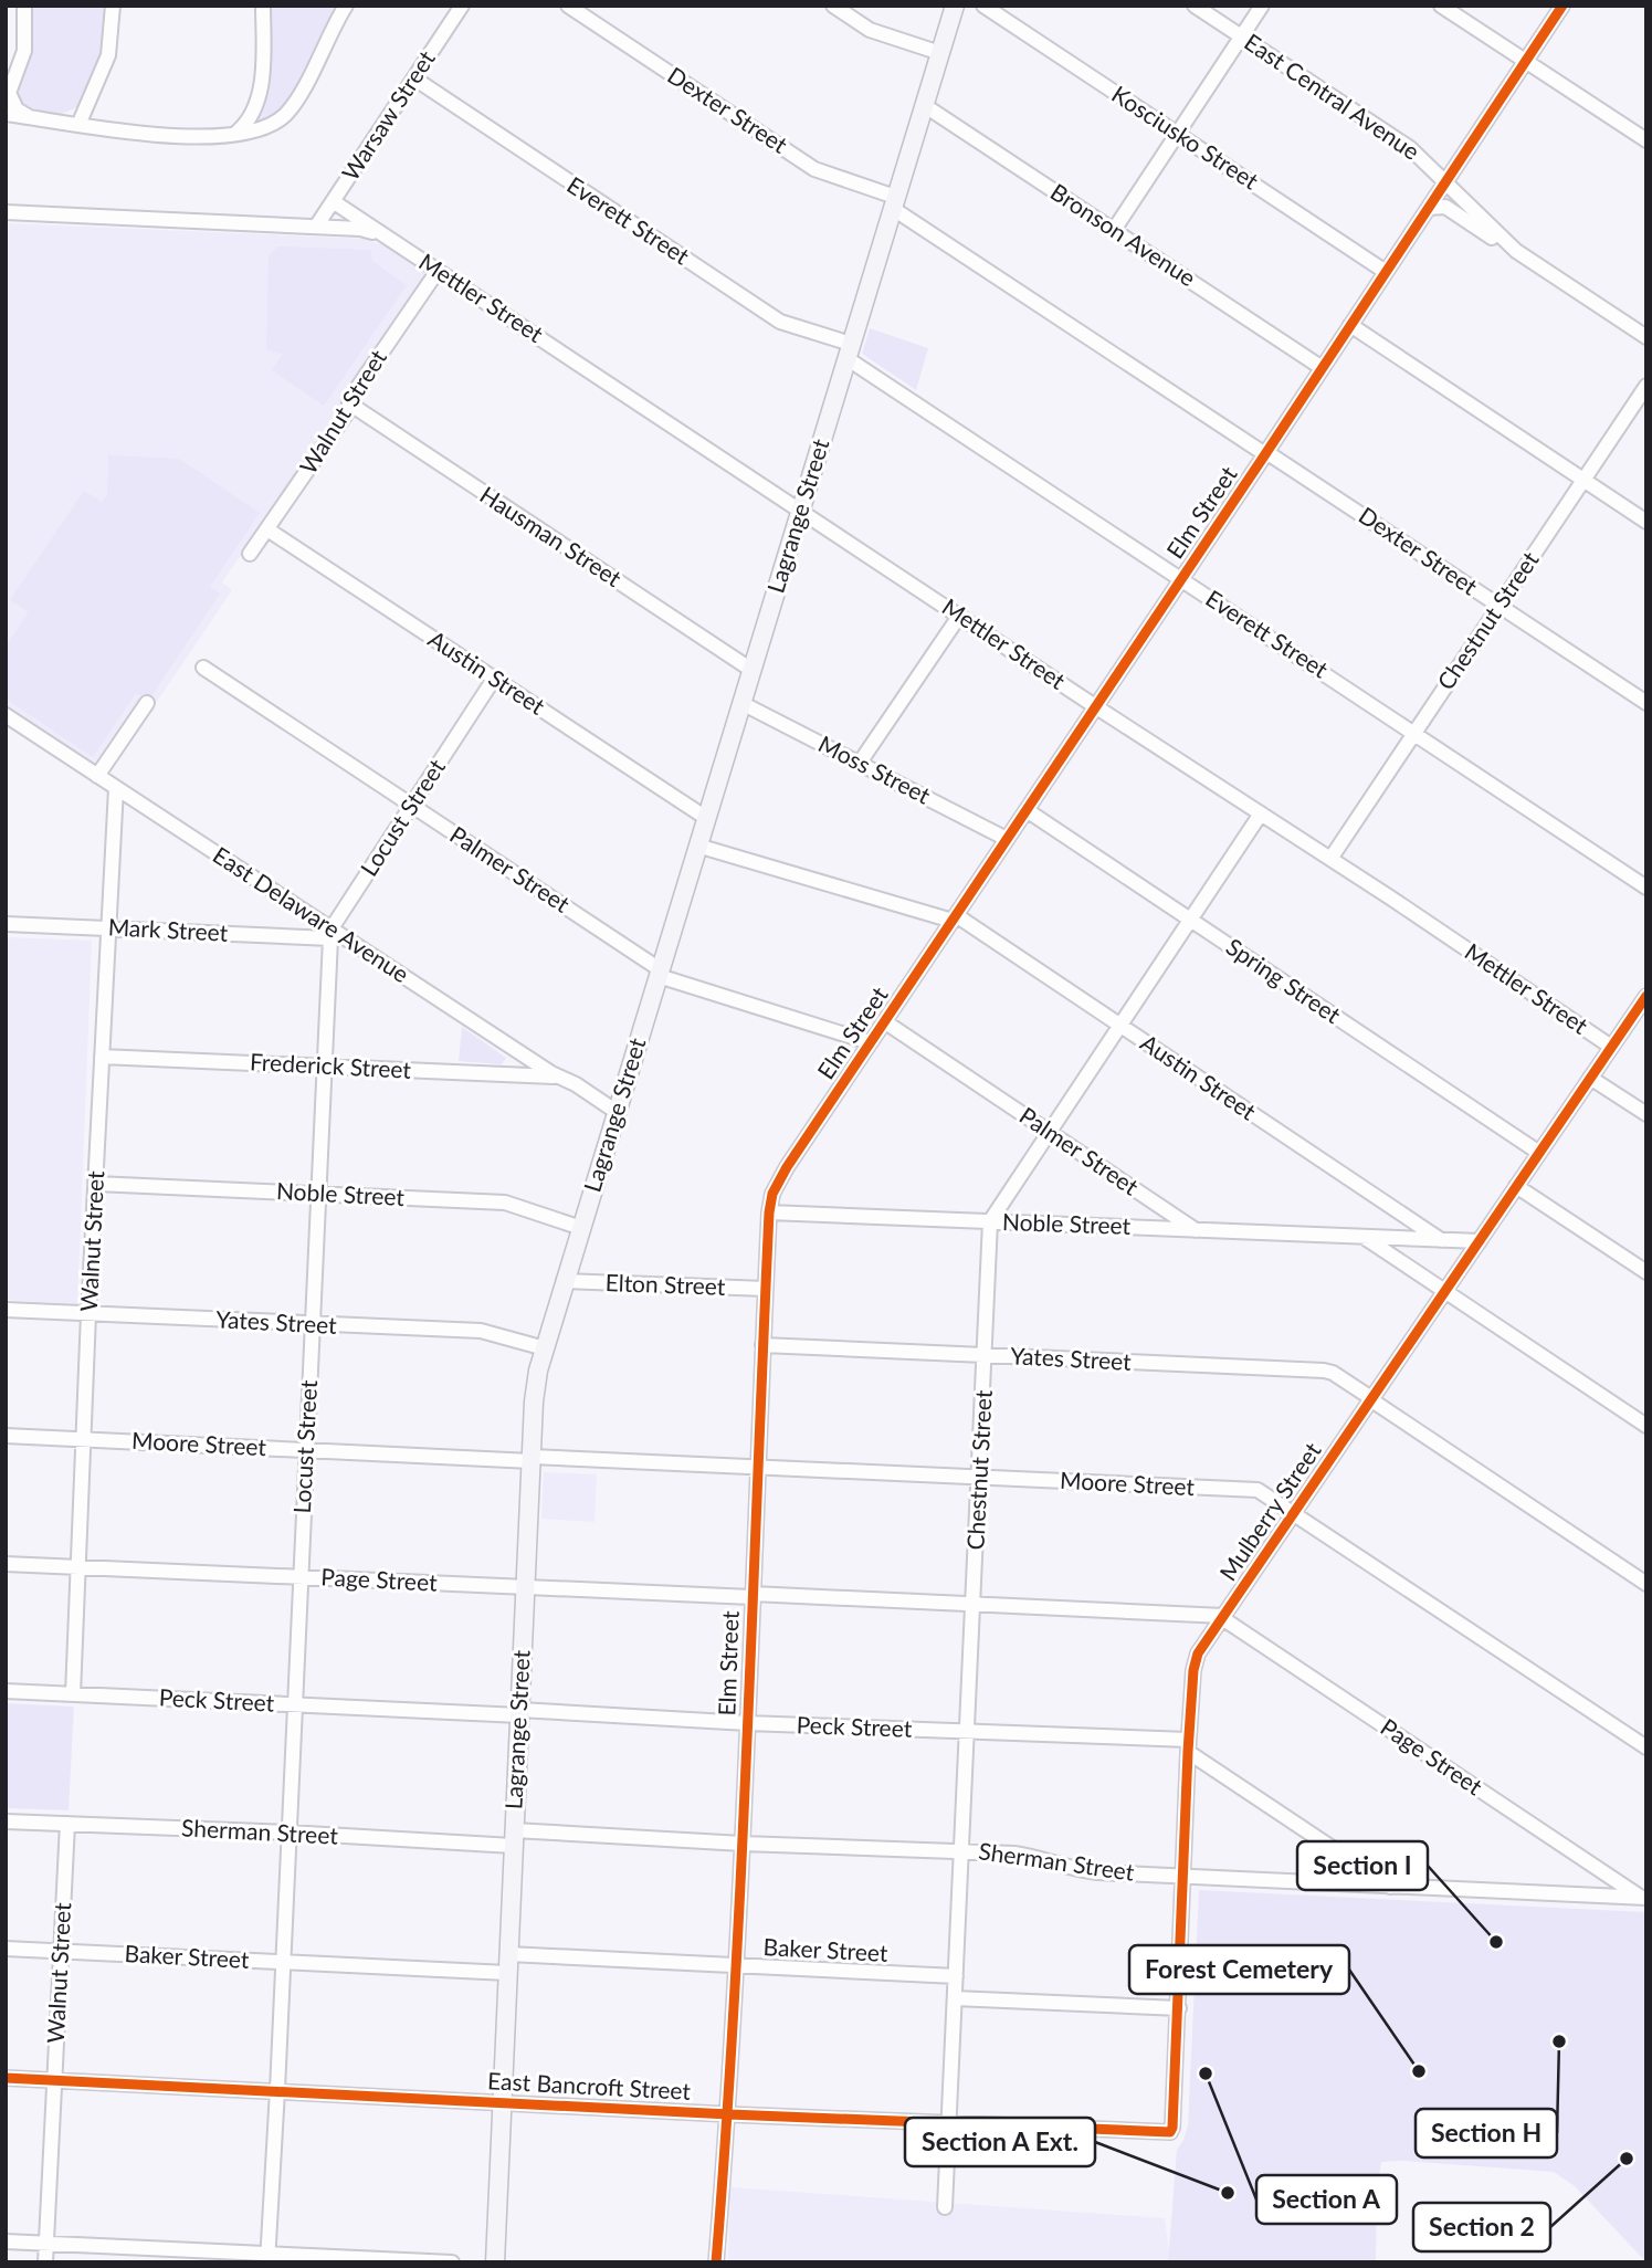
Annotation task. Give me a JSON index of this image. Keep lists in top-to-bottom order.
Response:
{
  "streets": {
    "main road": ["Lagrange Street"],
    "street": [
      "East Central Avenue",
      "Dexter Street",
      "Warsaw Street",
      "Kosciusko Street",
      "Everett Street",
      "Bronson Avenue",
      "Mettler Street",
      "Walnut Street",
      "Elm Street",
      "Hausman Street",
      "Chestnut Street",
      "Austin Street",
      "Moss Street",
      "Locust Street",
      "Palmer Street",
      "East Delaware Avenue",
      "Mark Street",
      "Spring Street",
      "Frederick Street",
      "Noble Street",
      "Elton Street",
      "Yates Street",
      "Moore Street",
      "Mulberry Street",
      "Page Street",
      "Peck Street",
      "Sherman Street",
      "Baker Street",
      "East Bancroft Street"
    ]
  },
  "crossings": [
    ["East Central Avenue", "Elm Street"],
    ["Dexter Street", "Elm Street"],
    ["Dexter Street", "Lagrange Street"],
    ["Dexter Street", "Chestnut Street"],
    ["Warsaw Street", "Everett Street"],
    ["Warsaw Street", "Mettler Street"],
    ["Kosciusko Street", "Elm Street"],
    ["Everett Street", "Elm Street"],
    ["Everett Street", "Lagrange Street"],
    ["Everett Street", "Chestnut Street"],
    ["Bronson Avenue", "Elm Street"],
    ["Bronson Avenue", "Lagrange Street"],
    ["Mettler Street", "Walnut Street"],
    ["Mettler Street", "Elm Street"],
    ["Mettler Street", "Lagrange Street"],
    ["Mettler Street", "Chestnut Street"],
    ["Mettler Street", "Mulberry Street"],
    ["Walnut Street", "Hausman Street"],
    ["Walnut Street", "Austin Street"],
    ["Walnut Street", "East Delaware Avenue"],
    ["Walnut Street", "Mark Street"],
    ["Walnut Street", "Frederick Street"],
    ["Walnut Street", "Noble Street"],
    ["Walnut Street", "Yates Street"],
    ["Walnut Street", "Moore Street"],
    ["Walnut Street", "Page Street"],
    ["Walnut Street", "Peck Street"],
    ["Walnut Street", "Sherman Street"],
    ["Walnut Street", "Baker Street"],
    ["Walnut Street", "East Bancroft Street"],
    ["Elm Street", "Austin Street"],
    ["Elm Street", "Moss Street"],
    ["Elm Street", "Palmer Street"],
    ["Elm Street", "Spring Street"],
    ["Elm Street", "Noble Street"],
    ["Elm Street", "Elton Street"],
    ["Elm Street", "Yates Street"],
    ["Elm Street", "Moore Street"],
    ["Elm Street", "Page Street"],
    ["Elm Street", "Peck Street"],
    ["Elm Street", "Sherman Street"],
    ["Elm Street", "Baker Street"],
    ["Elm Street", "East Bancroft Street"],
    ["Lagrange Street", "Hausman Street"],
    ["Lagrange Street", "Austin Street"],
    ["Lagrange Street", "Moss Street"],
    ["Lagrange Street", "Palmer Street"],
    ["Lagrange Street", "East Delaware Avenue"],
    ["Lagrange Street", "Noble Street"],
    ["Lagrange Street", "Elton Street"],
    ["Lagrange Street", "Yates Street"],
    ["Lagrange Street", "Moore Street"],
    ["Lagrange Street", "Page Street"],
    ["Lagrange Street", "Peck Street"],
    ["Lagrange Street", "Sherman Street"],
    ["Lagrange Street", "Baker Street"],
    ["Lagrange Street", "East Bancroft Street"],
    ["Chestnut Street", "Noble Street"],
    ["Chestnut Street", "Yates Street"],
    ["Chestnut Street", "Moore Street"],
    ["Chestnut Street", "Page Street"],
    ["Chestnut Street", "Peck Street"],
    ["Chestnut Street", "Sherman Street"],
    ["Chestnut Street", "Baker Street"],
    ["Chestnut Street", "East Bancroft Street"],
    ["Austin Street", "Locust Street"],
    ["Austin Street", "Noble Street"],
    ["Locust Street", "Palmer Street"],
    ["Locust Street", "East Delaware Avenue"],
    ["Locust Street", "Mark Street"],
    ["Locust Street", "Frederick Street"],
    ["Locust Street", "Noble Street"],
    ["Locust Street", "Yates Street"],
    ["Locust Street", "Moore Street"],
    ["Locust Street", "Page Street"],
    ["Locust Street", "Peck Street"],
    ["Locust Street", "Sherman Street"],
    ["Locust Street", "Baker Street"],
    ["Locust Street", "East Bancroft Street"],
    ["Palmer Street", "Noble Street"],
    ["East Delaware Avenue", "Mark Street"],
    ["East Delaware Avenue", "Frederick Street"],
    ["Spring Street", "Mulberry Street"],
    ["Noble Street", "Mulberry Street"],
    ["Yates Street", "Mulberry Street"],
    ["Moore Street", "Mulberry Street"],
    ["Mulberry Street", "Page Street"],
    ["Mulberry Street", "Peck Street"],
    ["Mulberry Street", "Sherman Street"],
    ["Mulberry Street", "East Bancroft Street"],
    ["Page Street", "Sherman Street"]
  ],
  "places": [
    "Section I",
    "Section H",
    "Forest Cemetery",
    "Section A",
    "Section 2",
    "Section A Ext."
  ]
}
